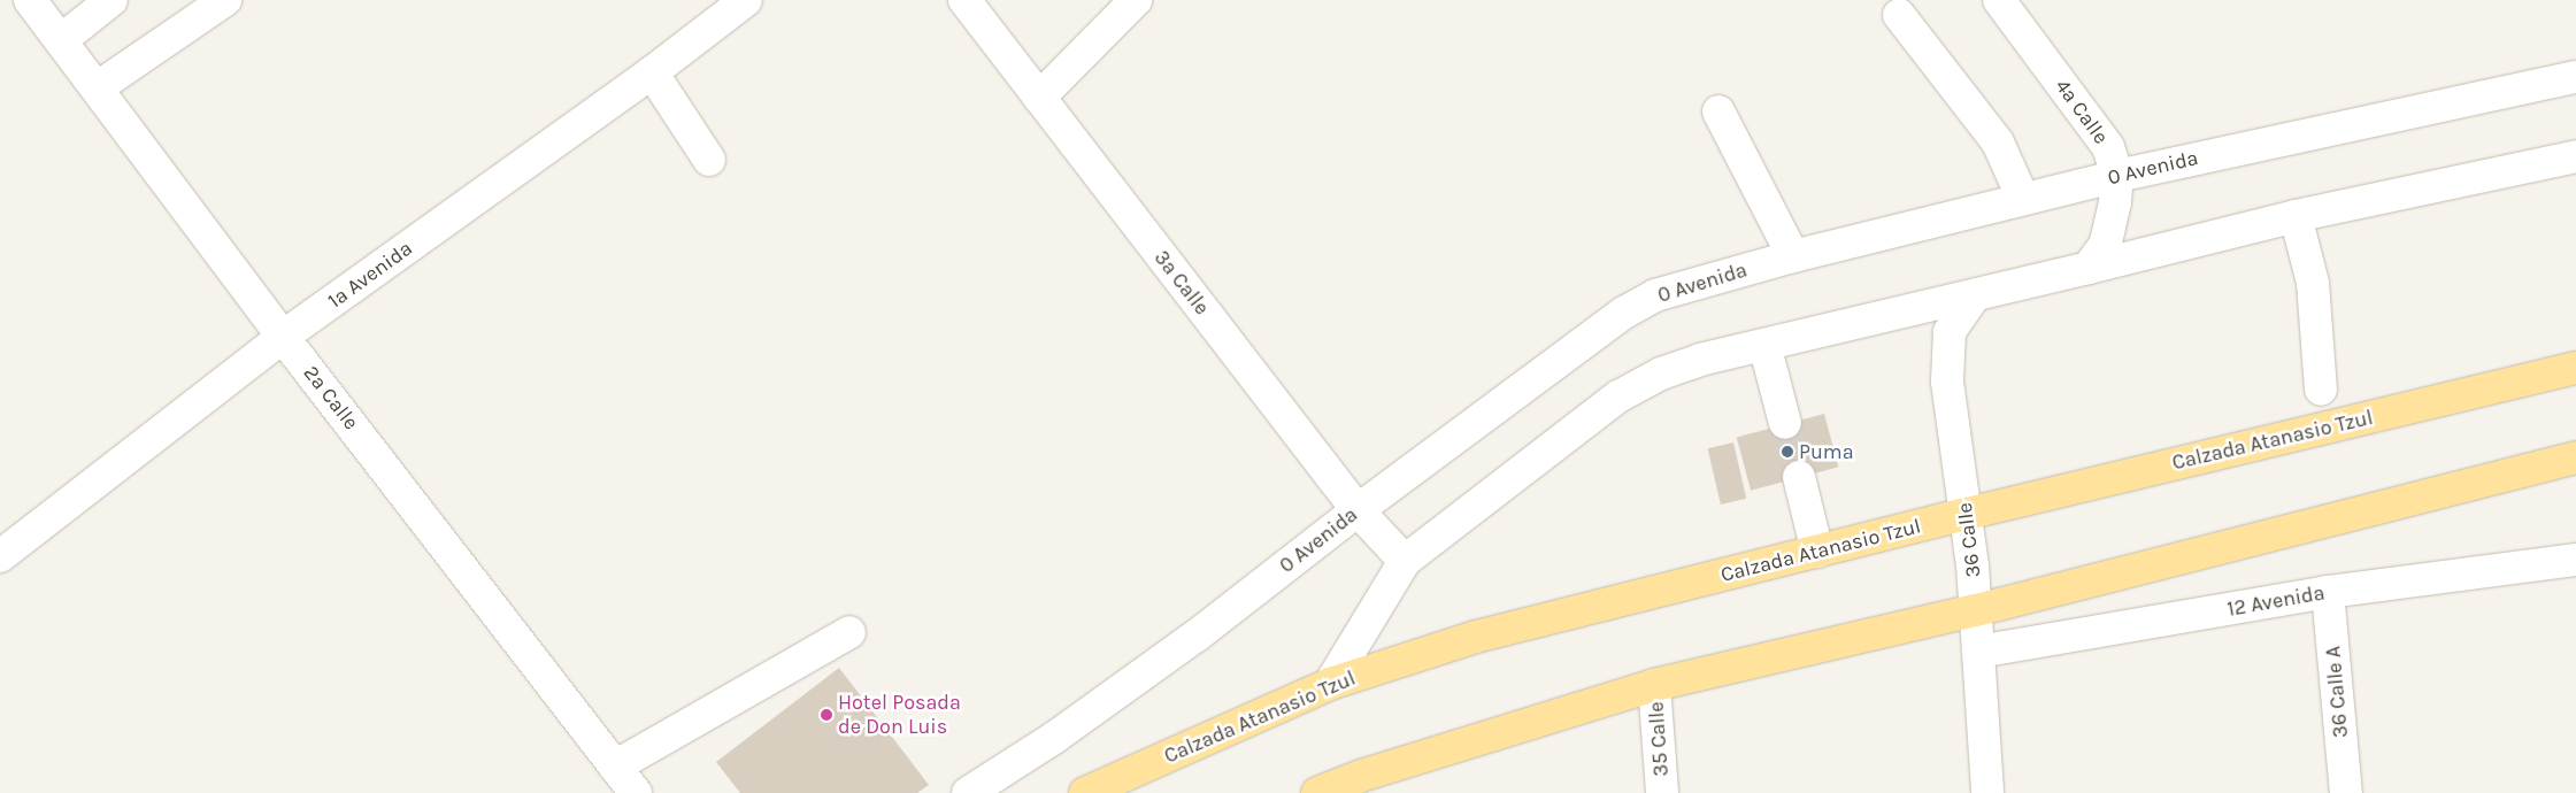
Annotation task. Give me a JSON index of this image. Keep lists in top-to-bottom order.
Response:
{
  "streets": {
    "main road": ["Calzada Atanasio Tzul"],
    "street": [
      "4a Calle",
      "0 Avenida",
      "1a Avenida",
      "3a Calle",
      "2a Calle",
      "36 Calle",
      "12 Avenida",
      "36 Calle A",
      "35 Calle"
    ]
  },
  "crossings": [
    ["4a Calle", "0 Avenida"],
    ["0 Avenida", "3a Calle"],
    ["1a Avenida", "2a Calle"],
    ["Calzada Atanasio Tzul", "36 Calle"],
    ["36 Calle", "12 Avenida"],
    ["12 Avenida", "36 Calle A"]
  ],
  "places": ["Puma", "Hotel Posada de Don Luis"]
}
